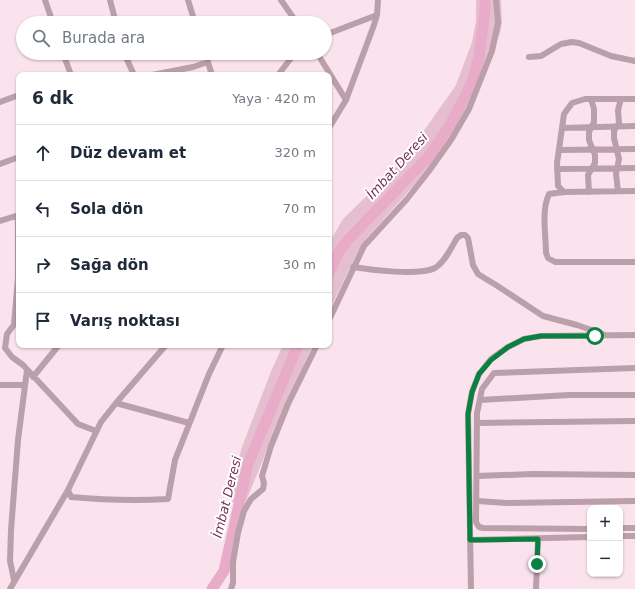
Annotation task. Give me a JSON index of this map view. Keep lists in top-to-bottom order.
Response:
{
  "water": ["İmbat Deresi"],
  "page": {
    "search": "Burada ara",
    "heading": ["6 dk", "Yaya · 420 m"],
    "list": [
      ["Düz devam et", "320 m"],
      ["Sola dön", "70 m"],
      ["Sağa dön", "30 m"],
      "Varış noktası"
    ],
    "map_buttons": ["+", "−"]
  }
}
